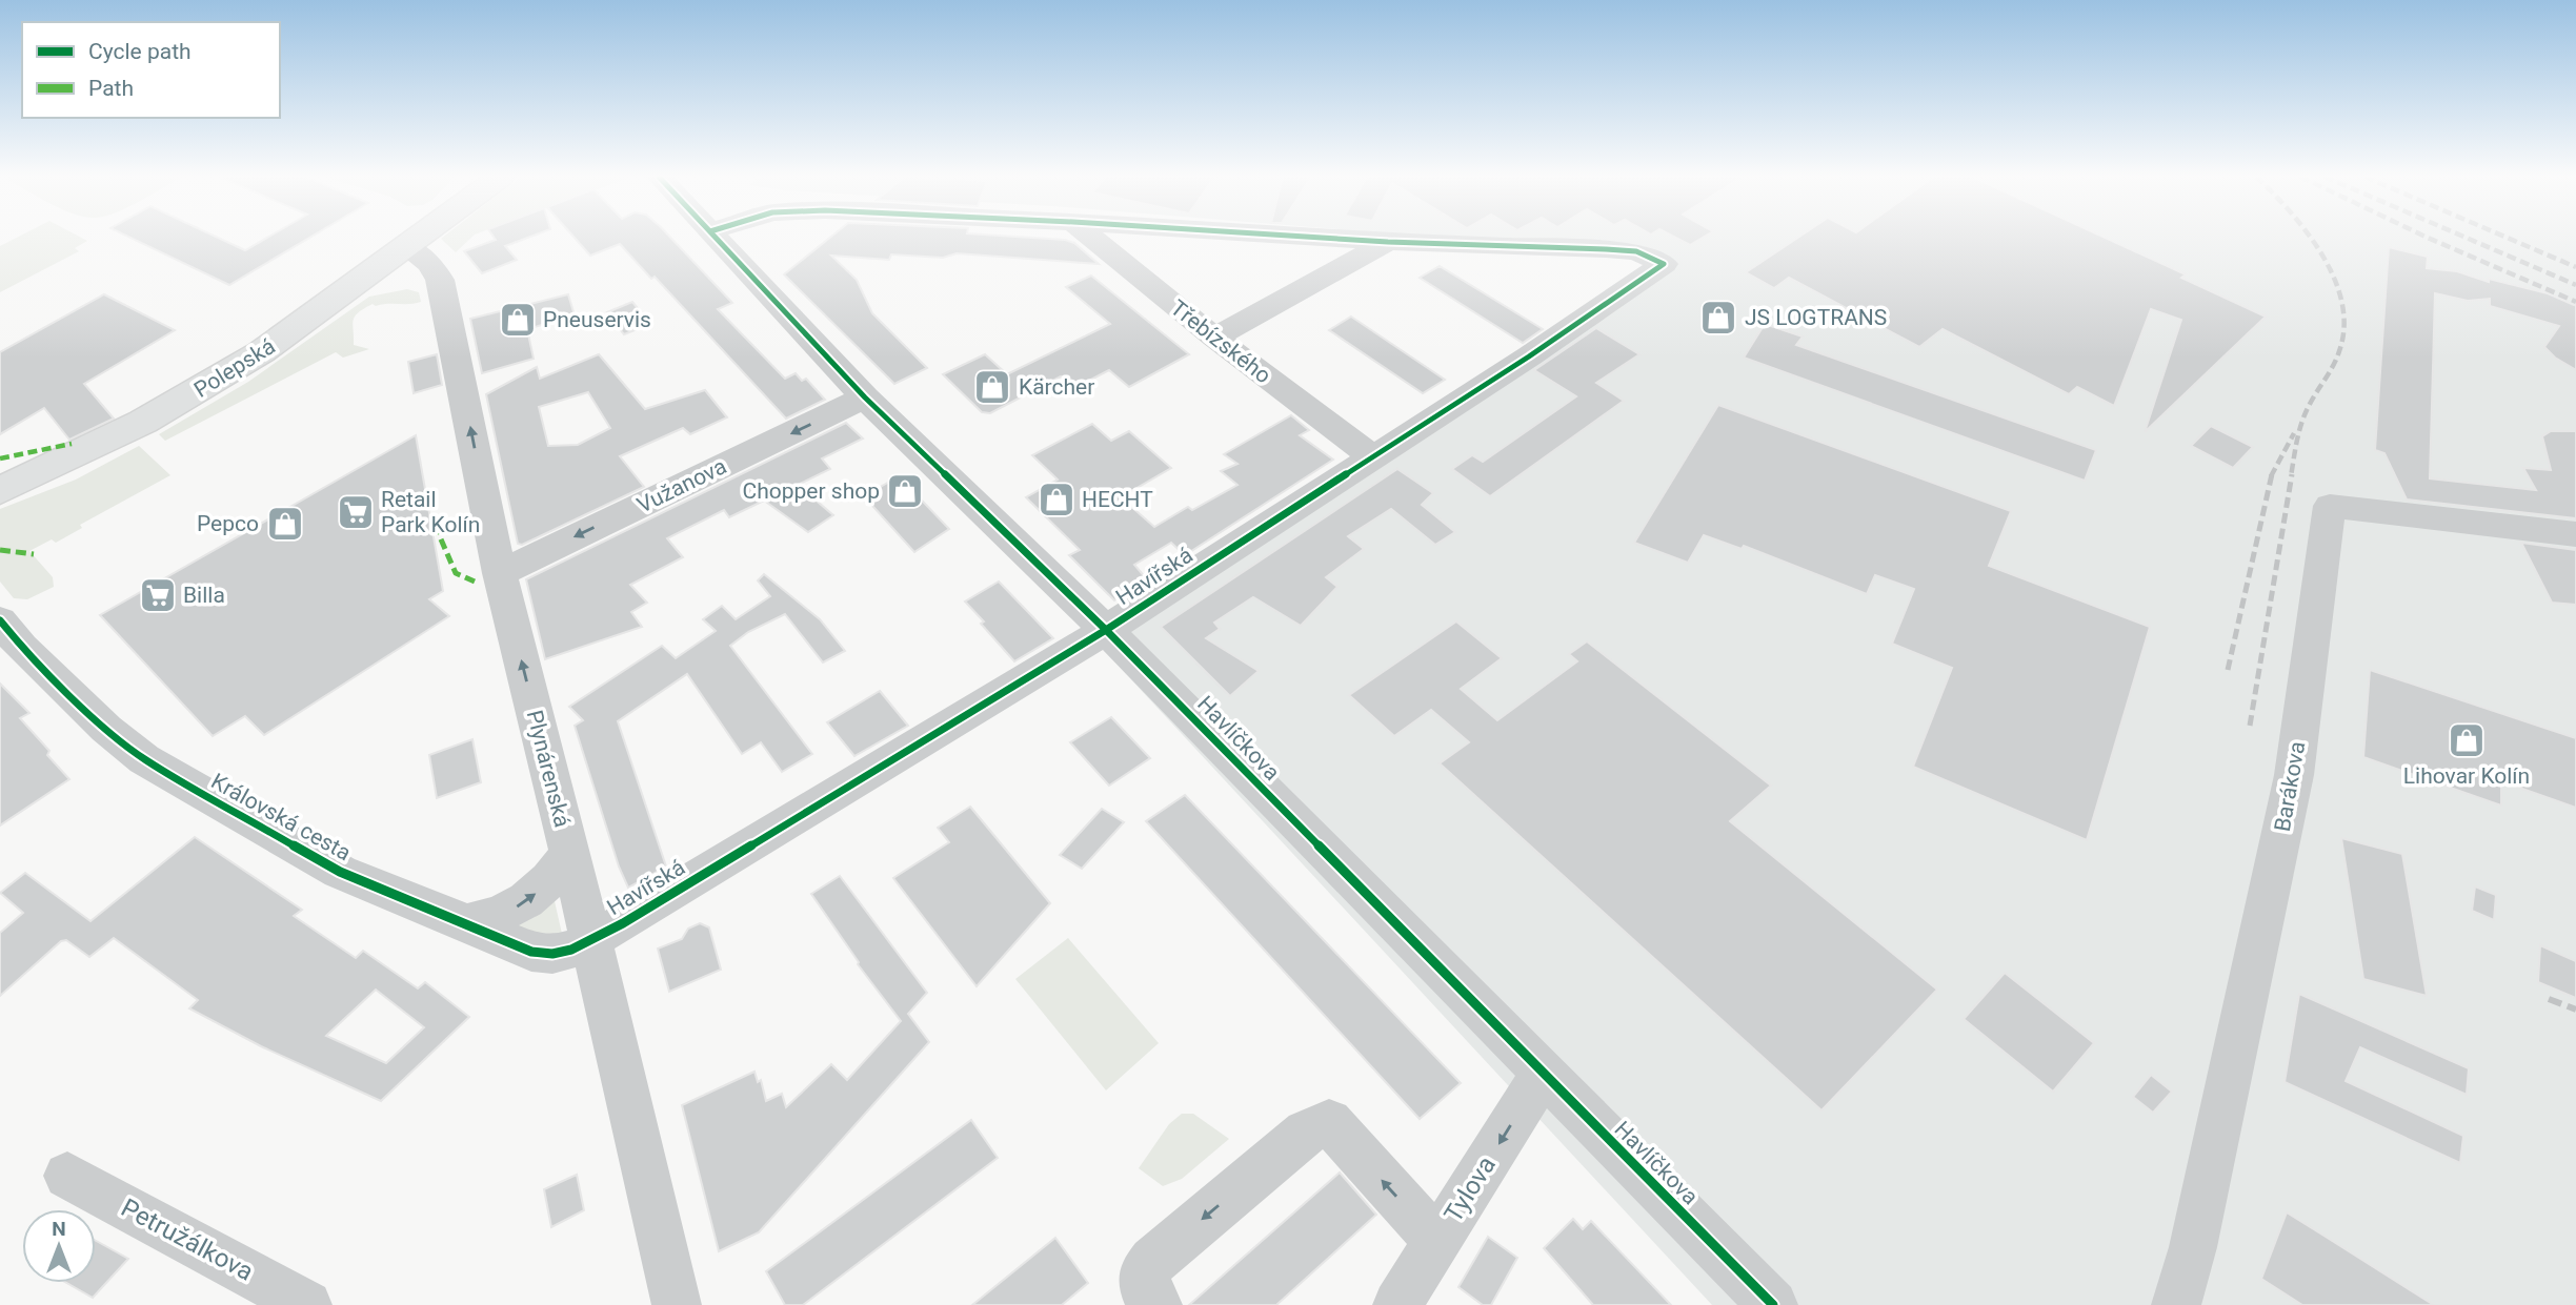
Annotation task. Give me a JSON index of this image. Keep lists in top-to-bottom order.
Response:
{
  "streets": {
    "main road": ["Polepská"],
    "street": [
      "Třebízského",
      "Vužanova",
      "Havířská",
      "Havlíčkova",
      "Plynárenská",
      "Barákova",
      "Královská cesta",
      "Tylova",
      "Petružálkova"
    ]
  },
  "crossings": [
    ["Třebízského", "Havířská"],
    ["Polepská", "Plynárenská"],
    ["Vužanova", "Havlíčkova"],
    ["Vužanova", "Plynárenská"],
    ["Havířská", "Havlíčkova"],
    ["Havířská", "Plynárenská"],
    ["Havířská", "Královská cesta"],
    ["Havlíčkova", "Tylova"],
    ["Plynárenská", "Královská cesta"]
  ],
  "one_way": ["Vužanova", "Plynárenská", "Tylova"],
  "places": {
    "shop": [
      "JS LOGTRANS",
      "Pneuservis",
      "Kärcher",
      "Chopper shop",
      "HECHT",
      "Pepco",
      "Lihovar Kolín"
    ],
    "supermarket": ["Retail Park Kolín", "Billa"]
  },
  "legend": ["Cycle path", "Path"],
  "north": "top"
}
